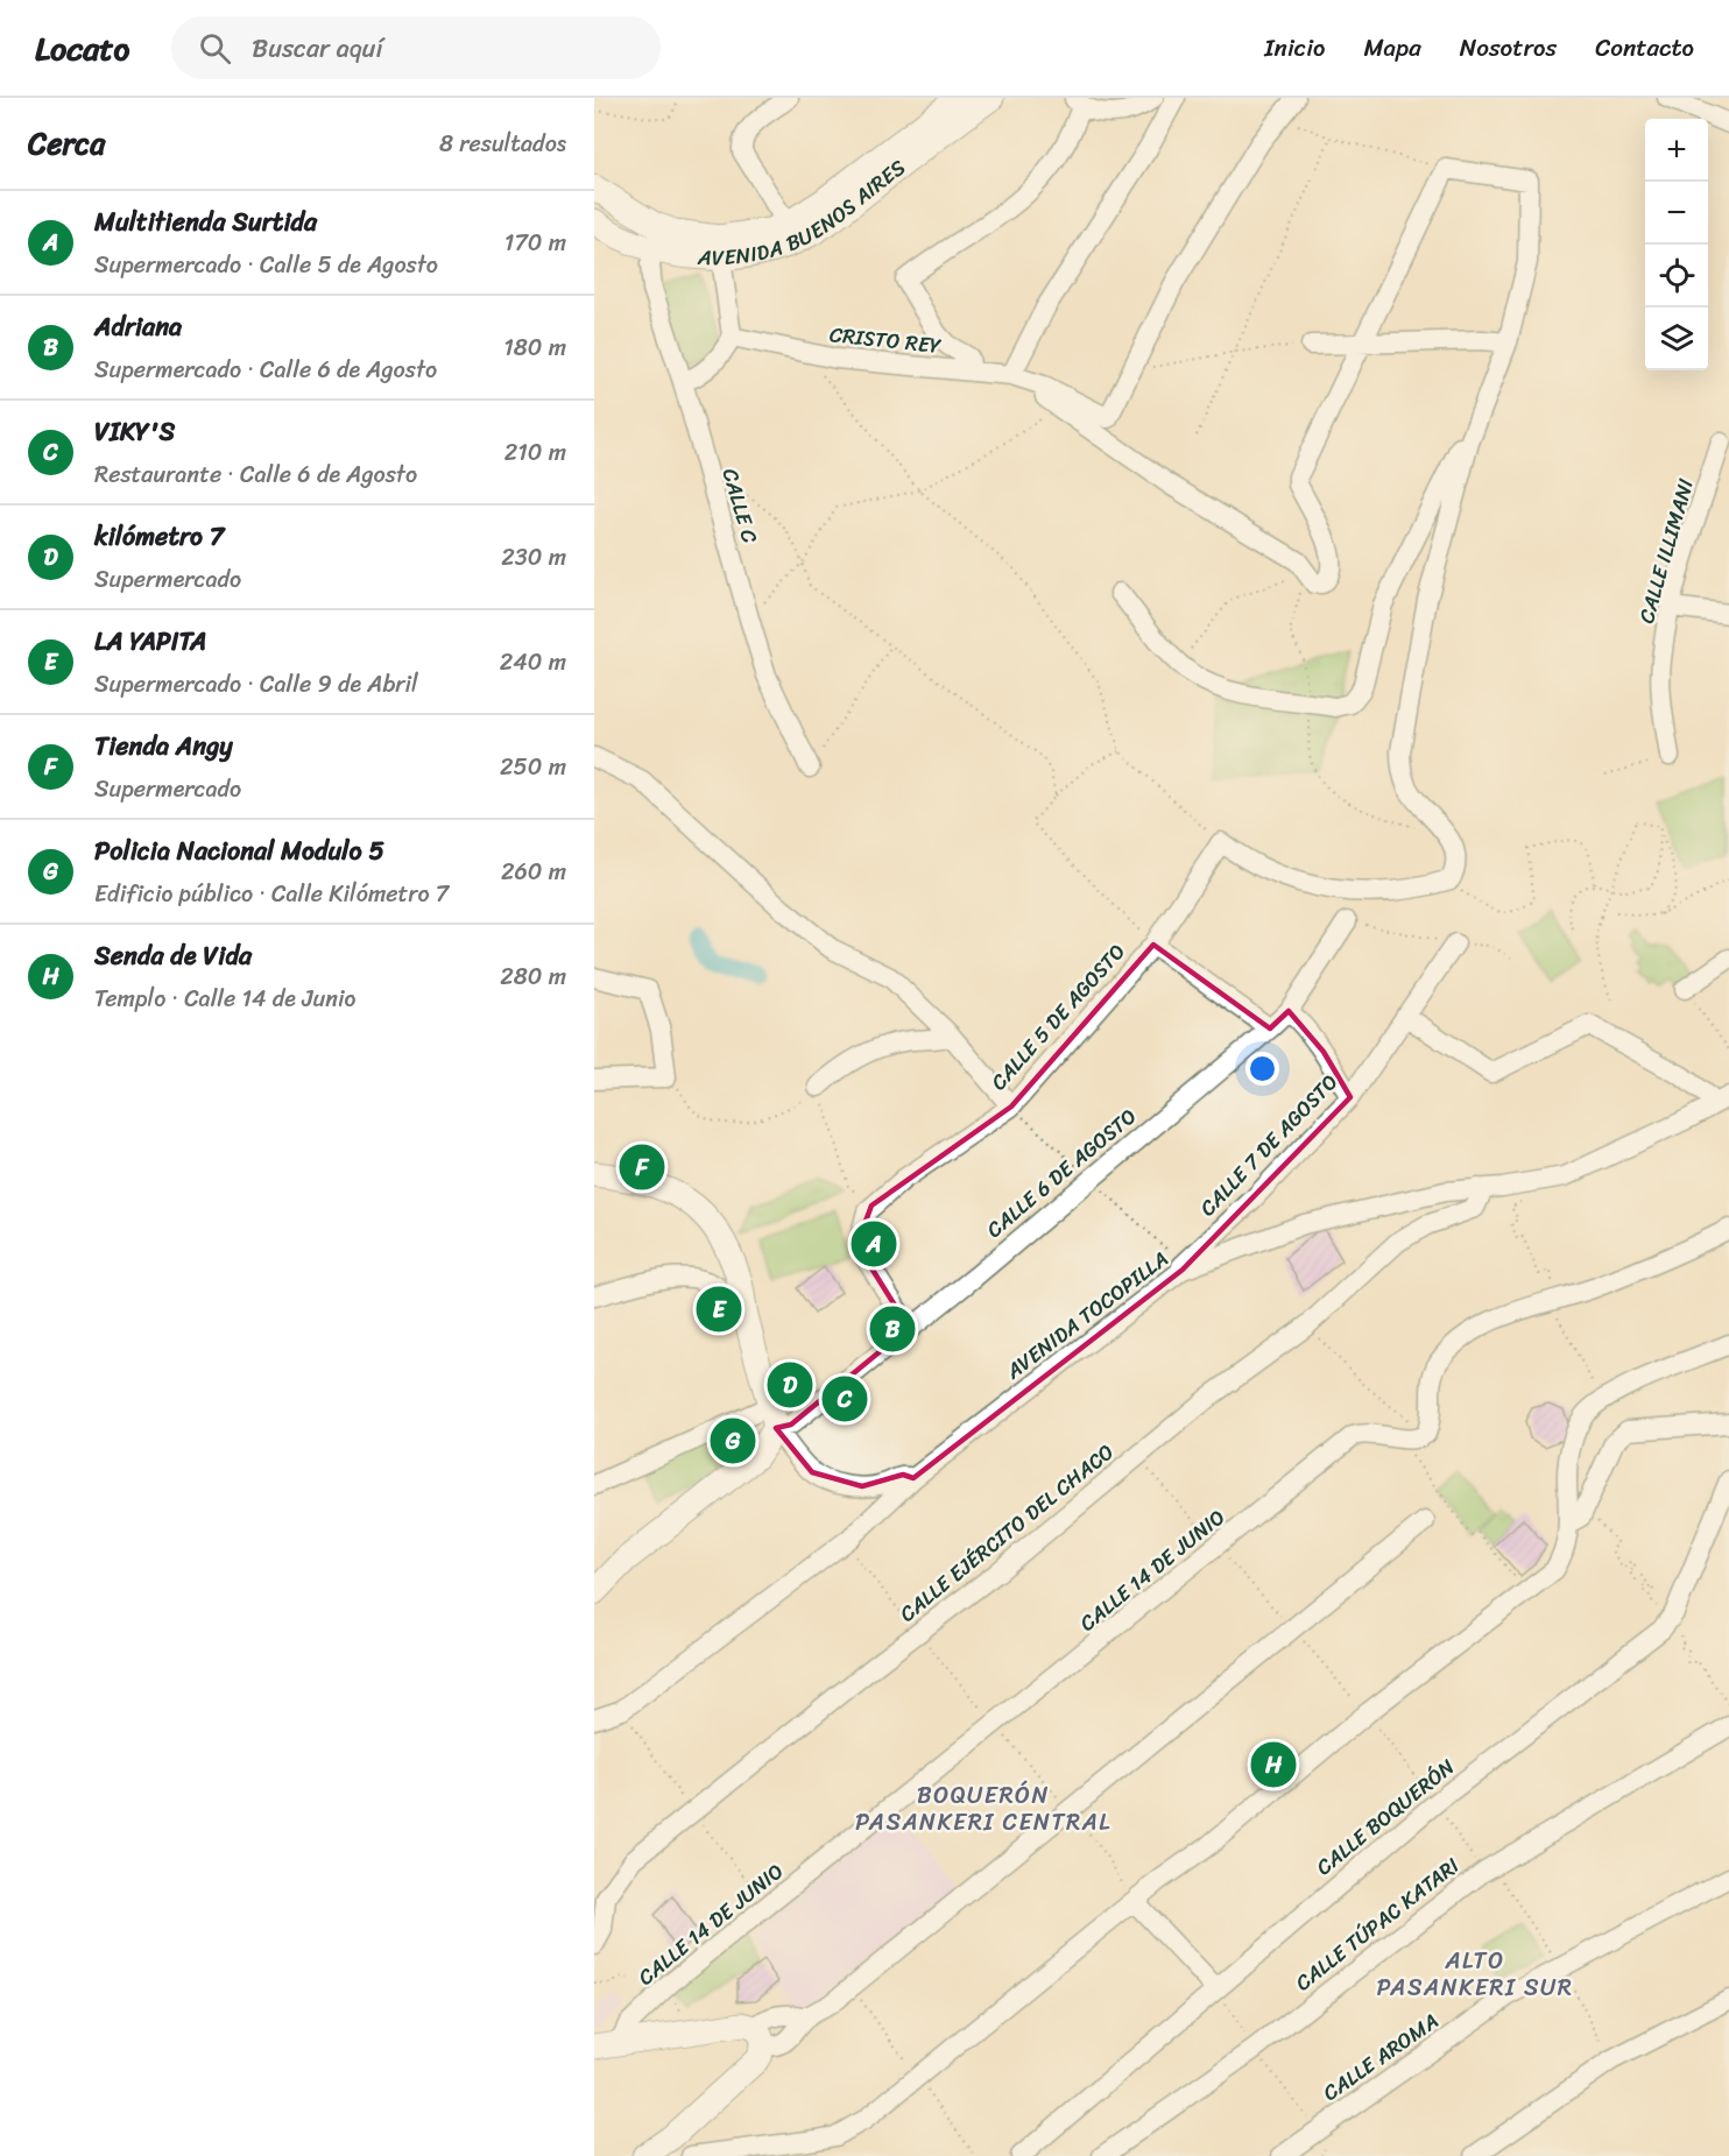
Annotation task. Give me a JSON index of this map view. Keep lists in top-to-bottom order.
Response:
{
  "streets": {
    "main road": ["AVENIDA BUENOS AIRES"],
    "street": [
      "CRISTO REY",
      "CALLE C",
      "CALLE ILLIMANI",
      "CALLE 5 DE AGOSTO",
      "CALLE 7 DE AGOSTO",
      "CALLE 6 DE AGOSTO",
      "AVENIDA TOCOPILLA",
      "CALLE EJÉRCITO DEL CHACO",
      "CALLE 14 DE JUNIO",
      "CALLE BOQUERÓN",
      "CALLE TÚPAC KATARI",
      "CALLE AROMA"
    ]
  },
  "crossings": [
    ["AVENIDA BUENOS AIRES", "CALLE C"],
    ["CALLE 7 DE AGOSTO", "AVENIDA TOCOPILLA"],
    ["AVENIDA TOCOPILLA", "CALLE EJÉRCITO DEL CHACO"]
  ],
  "districts": ["BOQUERÓN PASANKERI CENTRAL", "ALTO PASANKERI SUR"],
  "page": {
    "header": "Locato",
    "search": "Buscar aquí",
    "nav": [
      "Inicio",
      "Mapa",
      "Nosotros",
      "Contacto"
    ],
    "heading": ["Cerca", "8 resultados"],
    "map_buttons": ["+", "−"],
    "list": [
      {
        "mark": "A",
        "name": "Multitienda Surtida",
        "note": "Supermercado · Calle 5 de Agosto",
        "value": "170 m"
      },
      {
        "mark": "B",
        "name": "Adriana",
        "note": "Supermercado · Calle 6 de Agosto",
        "value": "180 m"
      },
      {
        "mark": "C",
        "name": "VIKY'S",
        "note": "Restaurante · Calle 6 de Agosto",
        "value": "210 m"
      },
      {
        "mark": "D",
        "name": "kilómetro 7",
        "note": "Supermercado",
        "value": "230 m"
      },
      {
        "mark": "E",
        "name": "LA YAPITA",
        "note": "Supermercado · Calle 9 de Abril",
        "value": "240 m"
      },
      {
        "mark": "F",
        "name": "Tienda Angy",
        "note": "Supermercado",
        "value": "250 m"
      },
      {
        "mark": "G",
        "name": "Policia Nacional Modulo 5",
        "note": "Edificio público · Calle Kilómetro 7",
        "value": "260 m"
      },
      {
        "mark": "H",
        "name": "Senda de Vida",
        "note": "Templo · Calle 14 de Junio",
        "value": "280 m"
      }
    ],
    "pins": [
      "F",
      "A",
      "E",
      "B",
      "D",
      "C",
      "G",
      "H"
    ]
  }
}
